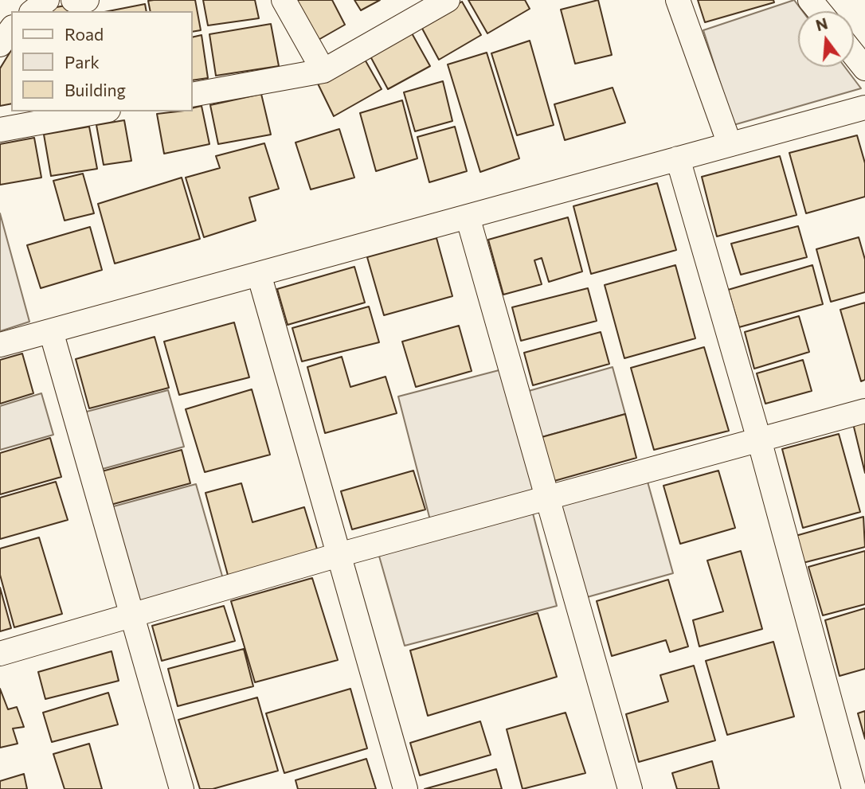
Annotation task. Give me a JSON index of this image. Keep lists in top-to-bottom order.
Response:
{
  "legend": ["Road", "Park", "Building"],
  "north": "top"
}
